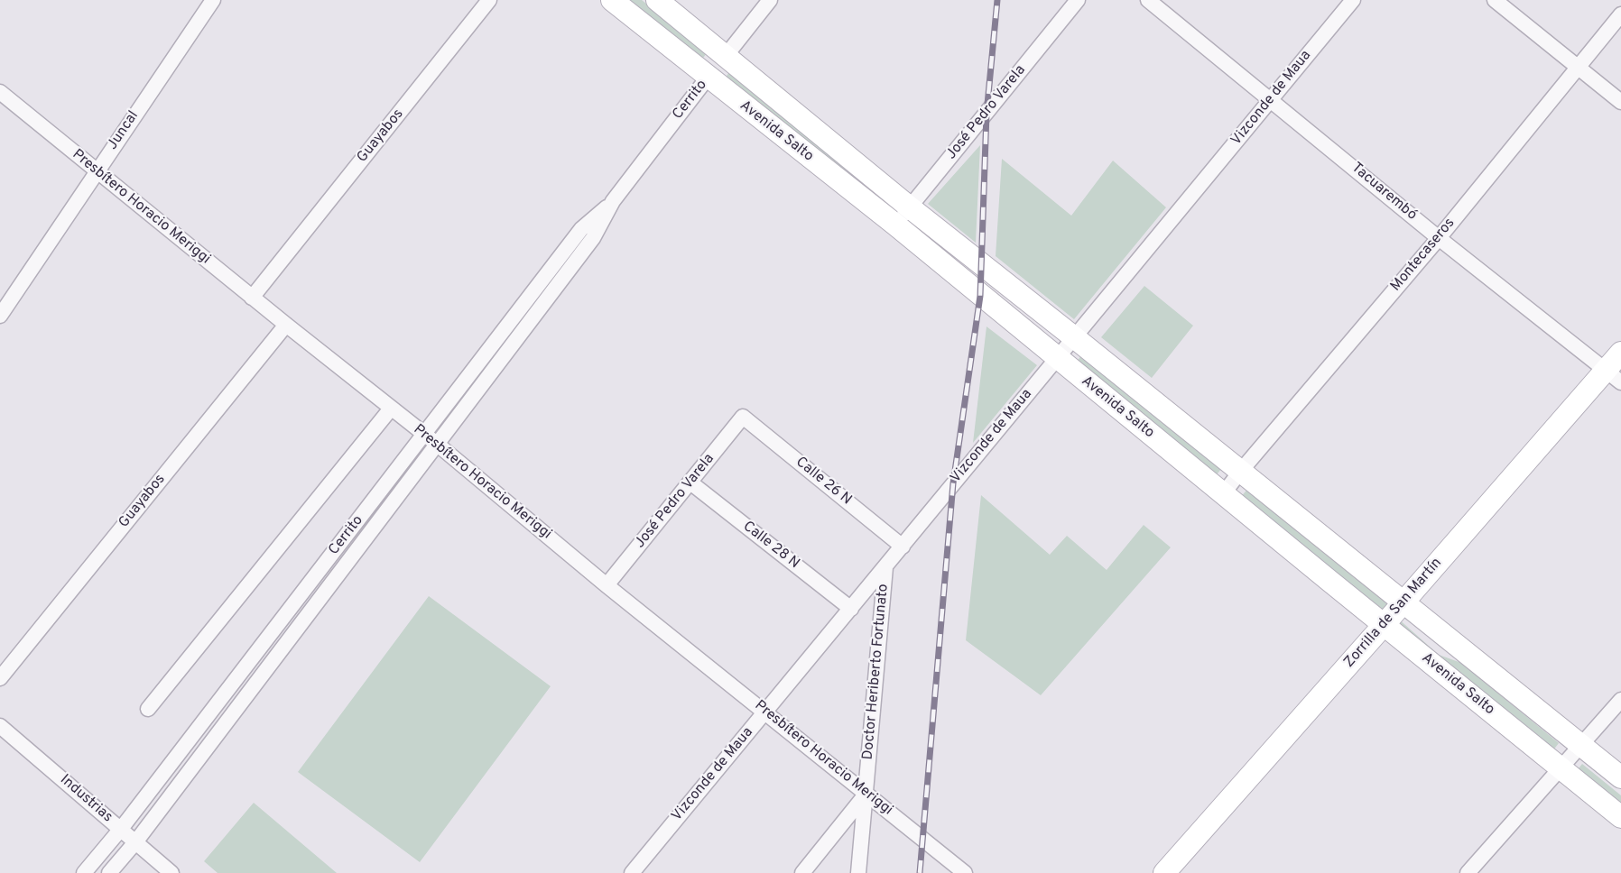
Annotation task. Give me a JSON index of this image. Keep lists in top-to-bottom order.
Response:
{
  "streets": {
    "street": [
      "Vizconde de Maua",
      "Cerrito",
      "José Pedro Varela",
      "Juncal",
      "Avenida Salto",
      "Guayabos",
      "Tacuarembó",
      "Presbítero Horacio Meriggi",
      "Montecaseros",
      "Calle 26 N",
      "Calle 28 N",
      "Zorrilla de San Martín",
      "Doctor Heriberto Fortunato",
      "Industrias"
    ]
  },
  "crossings": [
    ["Vizconde de Maua", "Avenida Salto"],
    ["Vizconde de Maua", "Tacuarembó"],
    ["Vizconde de Maua", "Presbítero Horacio Meriggi"],
    ["Vizconde de Maua", "Calle 26 N"],
    ["Vizconde de Maua", "Calle 28 N"],
    ["Vizconde de Maua", "Doctor Heriberto Fortunato"],
    ["Cerrito", "Avenida Salto"],
    ["Cerrito", "Presbítero Horacio Meriggi"],
    ["Cerrito", "Industrias"],
    ["José Pedro Varela", "Avenida Salto"],
    ["José Pedro Varela", "Presbítero Horacio Meriggi"],
    ["José Pedro Varela", "Calle 26 N"],
    ["José Pedro Varela", "Calle 28 N"],
    ["Juncal", "Presbítero Horacio Meriggi"],
    ["Avenida Salto", "Montecaseros"],
    ["Avenida Salto", "Zorrilla de San Martín"],
    ["Guayabos", "Presbítero Horacio Meriggi"],
    ["Tacuarembó", "Montecaseros"],
    ["Tacuarembó", "Zorrilla de San Martín"],
    ["Presbítero Horacio Meriggi", "Doctor Heriberto Fortunato"]
  ]
}
